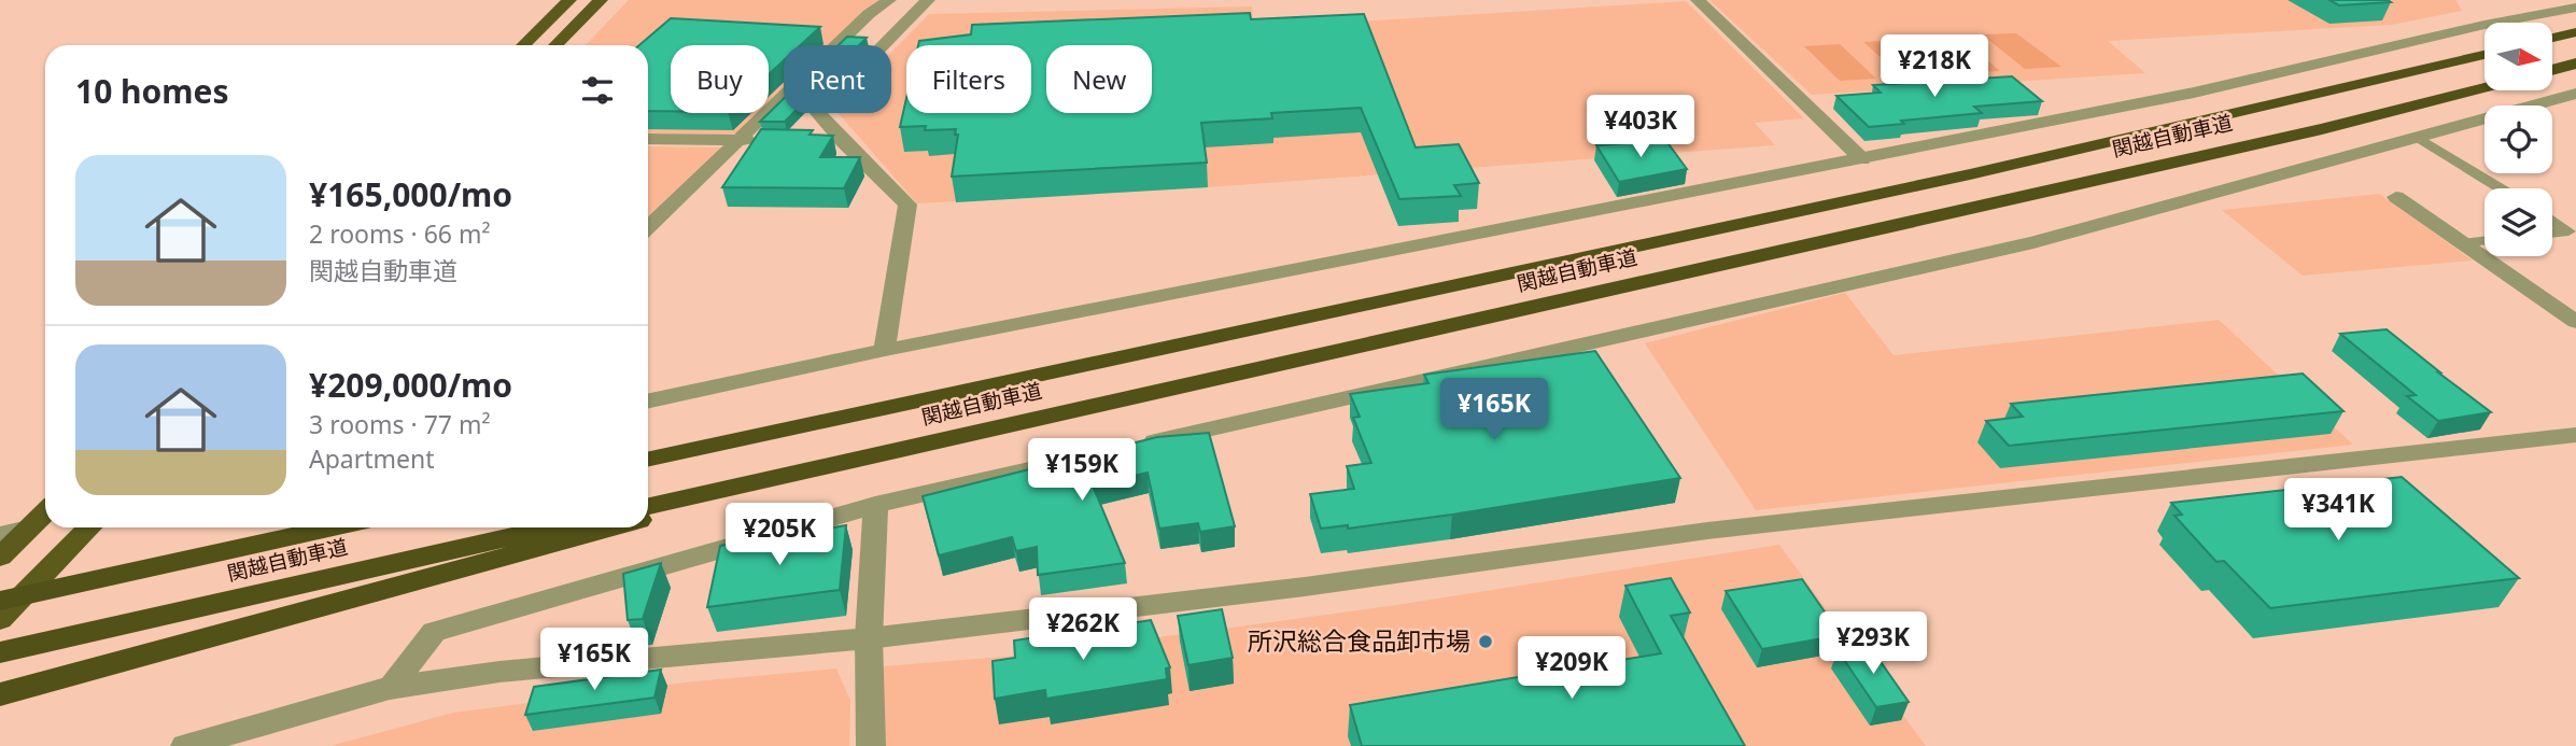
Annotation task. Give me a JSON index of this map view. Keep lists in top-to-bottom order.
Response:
{
  "streets": {
    "highway": ["関越自動車道"]
  },
  "places": ["所沢総合食品卸市場"],
  "north": "right",
  "page": {
    "price": [
      "¥218K",
      "¥403K",
      "¥165K",
      "¥159K",
      "¥341K",
      "¥205K",
      "¥262K",
      "¥293K",
      "¥165K",
      "¥209K"
    ],
    "chip": [
      "Buy",
      "Rent",
      "Filters",
      "New"
    ],
    "heading": "10 homes",
    "list": [
      {
        "name": "¥165,000/mo",
        "note": "2 rooms · 66 m² · 関越自動車道"
      },
      {
        "name": "¥209,000/mo",
        "note": "3 rooms · 77 m² · Apartment"
      }
    ]
  }
}
